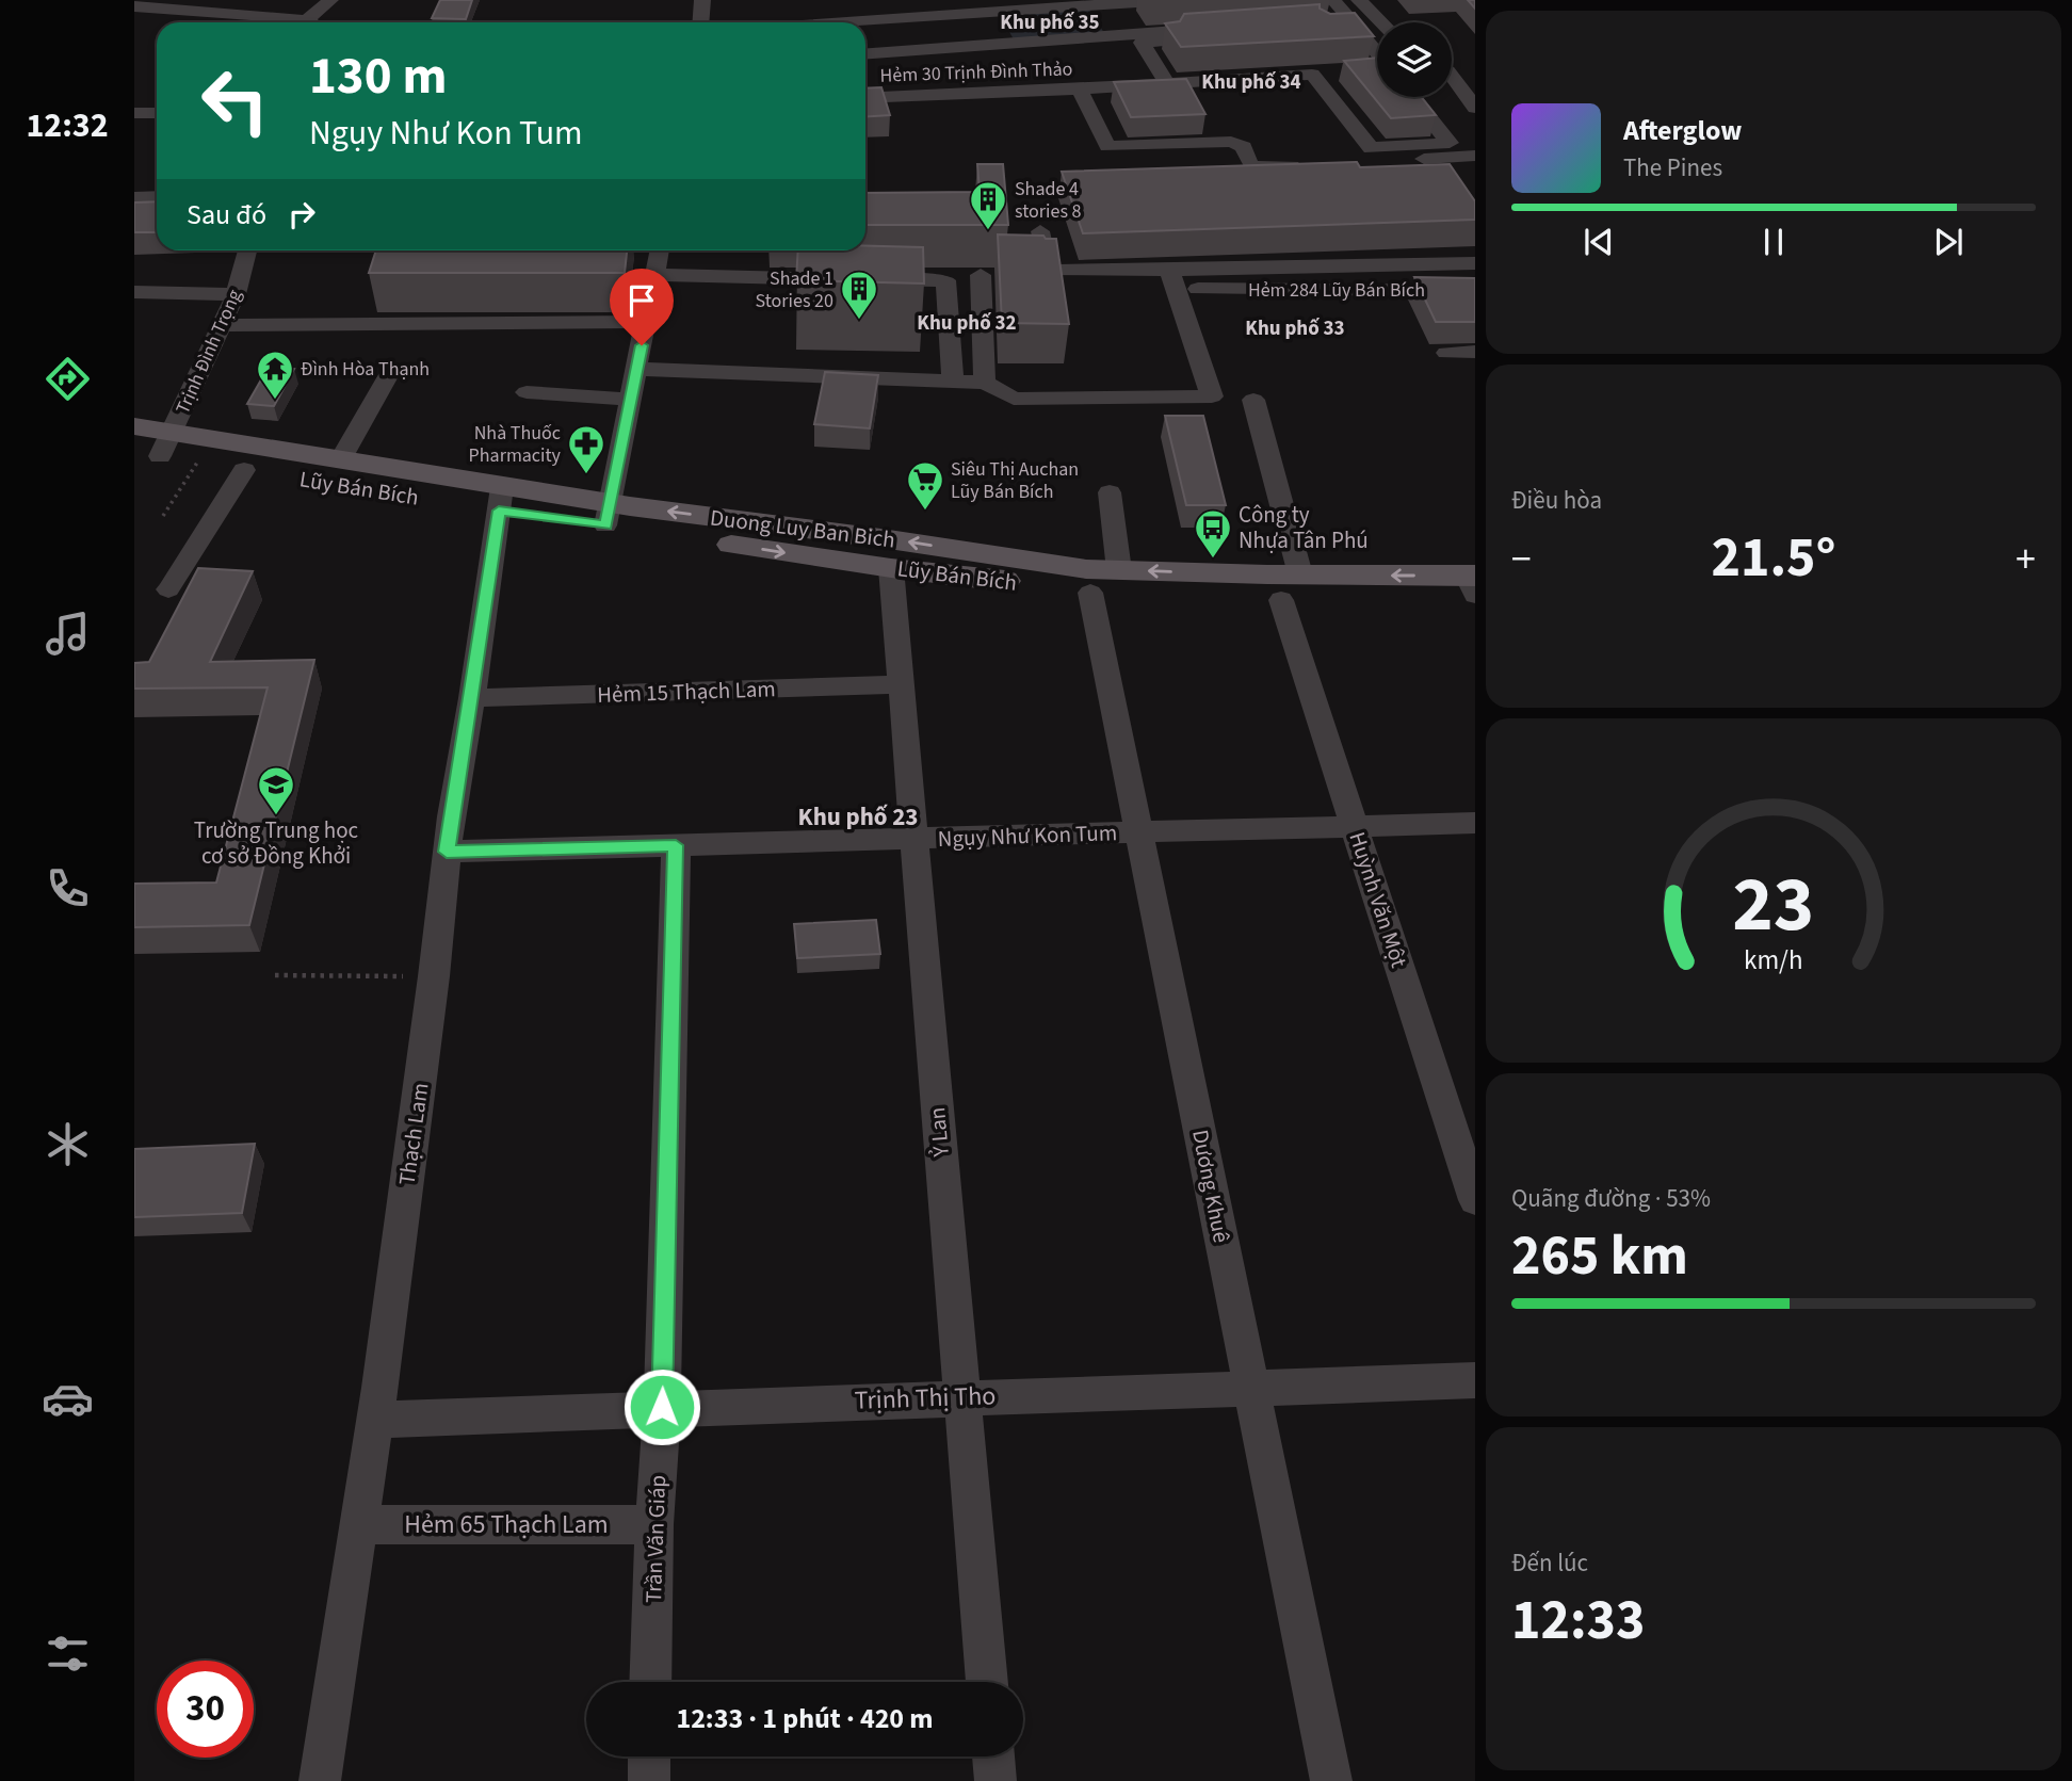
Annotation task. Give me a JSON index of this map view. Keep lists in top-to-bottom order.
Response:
{
  "streets": {
    "main road": ["Lũy Bán Bích", "Duong Luy Ban Bich"],
    "street": [
      "Hẻm 30 Trịnh Đình Thảo",
      "Hẻm 284 Lũy Bán Bích",
      "Trịnh Đình Trọng",
      "Hẻm 15 Thạch Lam",
      "Ngụy Như Kon Tum",
      "Huỳnh Văn Một",
      "Ỷ Lan",
      "Thạch Lam",
      "Dương Khuê",
      "Trịnh Thị Tho",
      "Hẻm 65 Thạch Lam",
      "Trần Văn Giáp"
    ]
  },
  "crossings": [
    ["Trịnh Đình Trọng", "Lũy Bán Bích"],
    ["Lũy Bán Bích", "Duong Luy Ban Bich"],
    ["Lũy Bán Bích", "Huỳnh Văn Một"],
    ["Lũy Bán Bích", "Ỷ Lan"],
    ["Lũy Bán Bích", "Thạch Lam"],
    ["Lũy Bán Bích", "Dương Khuê"],
    ["Hẻm 15 Thạch Lam", "Ỷ Lan"],
    ["Hẻm 15 Thạch Lam", "Thạch Lam"],
    ["Ngụy Như Kon Tum", "Huỳnh Văn Một"],
    ["Ngụy Như Kon Tum", "Ỷ Lan"],
    ["Ngụy Như Kon Tum", "Thạch Lam"],
    ["Ngụy Như Kon Tum", "Dương Khuê"],
    ["Ngụy Như Kon Tum", "Trần Văn Giáp"],
    ["Ỷ Lan", "Trịnh Thị Tho"],
    ["Thạch Lam", "Trịnh Thị Tho"],
    ["Thạch Lam", "Hẻm 65 Thạch Lam"],
    ["Dương Khuê", "Trịnh Thị Tho"],
    ["Trịnh Thị Tho", "Trần Văn Giáp"],
    ["Hẻm 65 Thạch Lam", "Trần Văn Giáp"]
  ],
  "one_way": ["Duong Luy Ban Bich"],
  "districts": [
    "Khu phố 35",
    "Khu phố 34",
    "Khu phố 32",
    "Khu phố 33",
    "Khu phố 23"
  ],
  "places": {
    "building": ["Shade 4 stories 8", "Shade 1 Stories 20"],
    "temple": ["Đình Hòa Thạnh"],
    "pharmacy": ["Nhà Thuốc Pharmacity"],
    "supermarket": ["Siêu Thị Auchan Lũy Bán Bích"],
    "bus stop": ["Công ty Nhựa Tân Phú"],
    "school or university": ["Trường Trung học cơ sở Đồng Khởi"]
  },
  "page": {
    "tabs": "12:32",
    "turn": ["130 m", "Ngụy Như Kon Tum"],
    "song": ["Afterglow", "The Pines"],
    "then": "Sau đó",
    "tile": [
      "Điều hòa",
      ["Quãng đường · 53%", "265 km"],
      ["Đến lúc", "12:33"]
    ],
    "heat": ["−", "21.5°", "+"],
    "limit": "30",
    "trip": "12:33 · 1 phút · 420 m",
    "gauge": ["23", "km/h"]
  }
}
